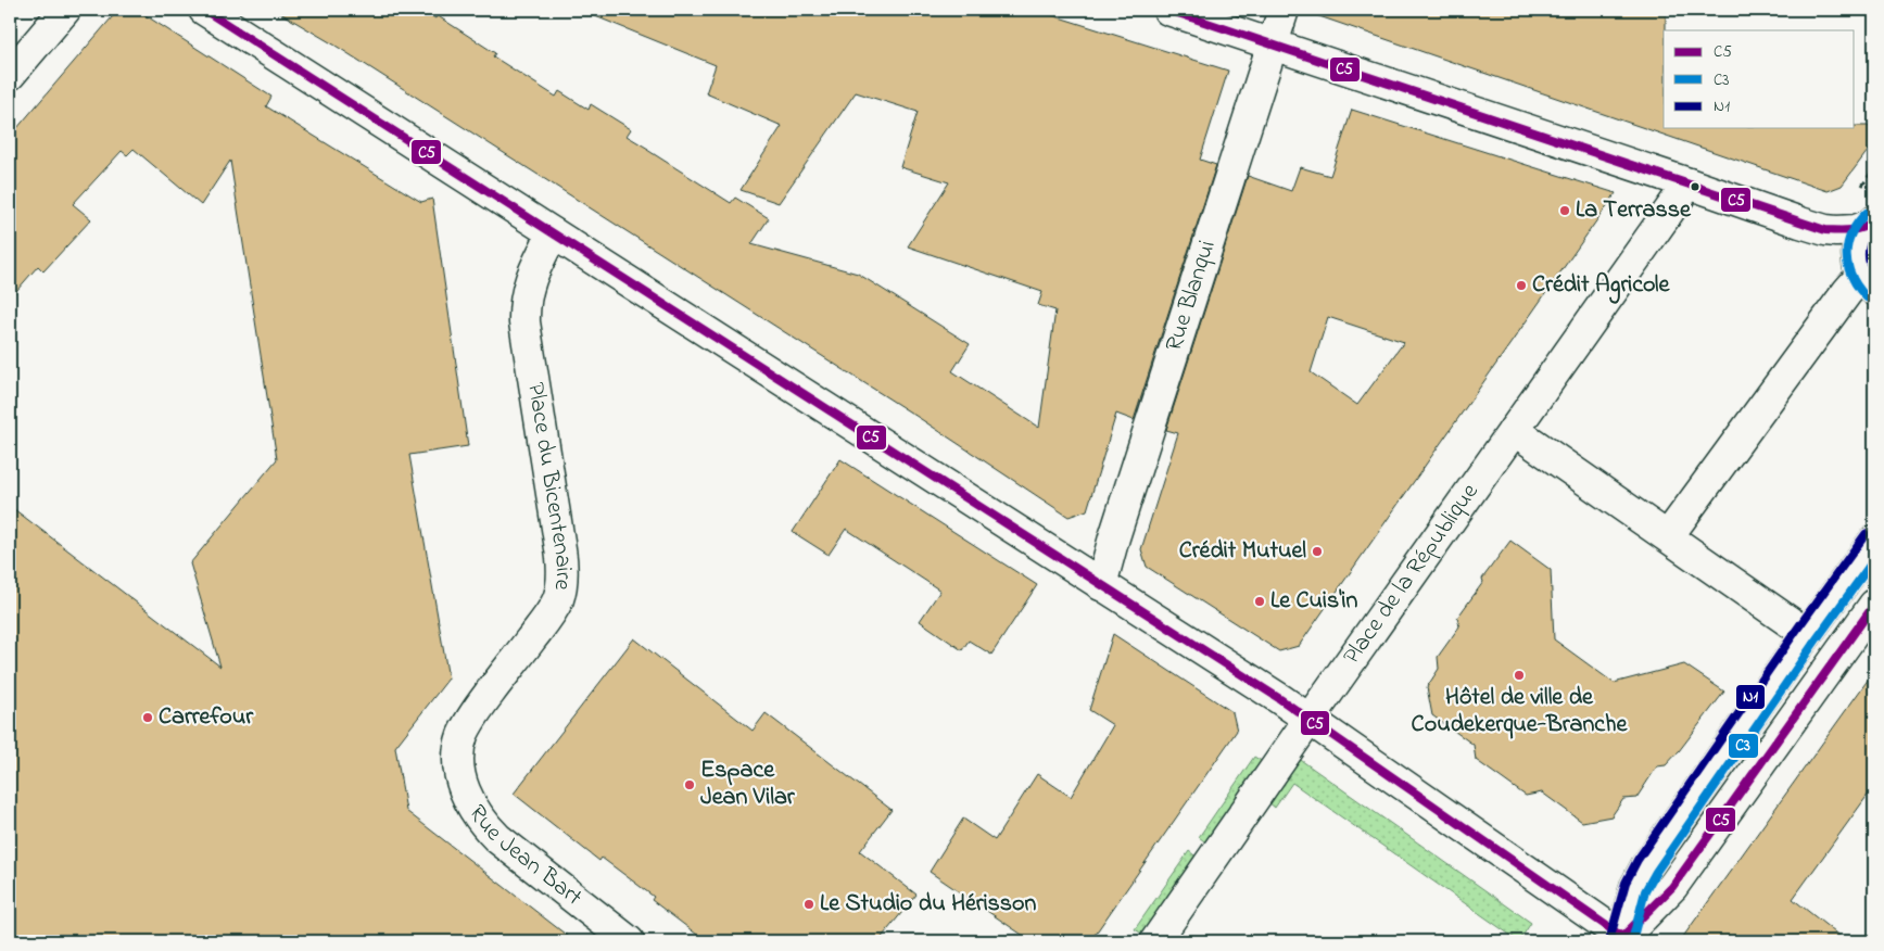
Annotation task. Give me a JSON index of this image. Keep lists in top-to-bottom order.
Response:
{
  "streets": {
    "street": [
      "Rue Blanqui",
      "Place du Bicentenaire",
      "Place de la République",
      "Rue Jean Bart"
    ]
  },
  "crossings": [
    ["Place du Bicentenaire", "Rue Jean Bart"]
  ],
  "places": [
    "La Terrasse",
    "Crédit Agricole",
    "Crédit Mutuel",
    "Le Cuis'in",
    "Hôtel de ville de Coudekerque-Branche",
    "Carrefour",
    "Espace Jean Vilar",
    "Le Studio du Hérisson"
  ],
  "lines": ["transit line C5", "transit line C3", "transit line N1"],
  "legend": ["C5", "C3", "N1"]
}
